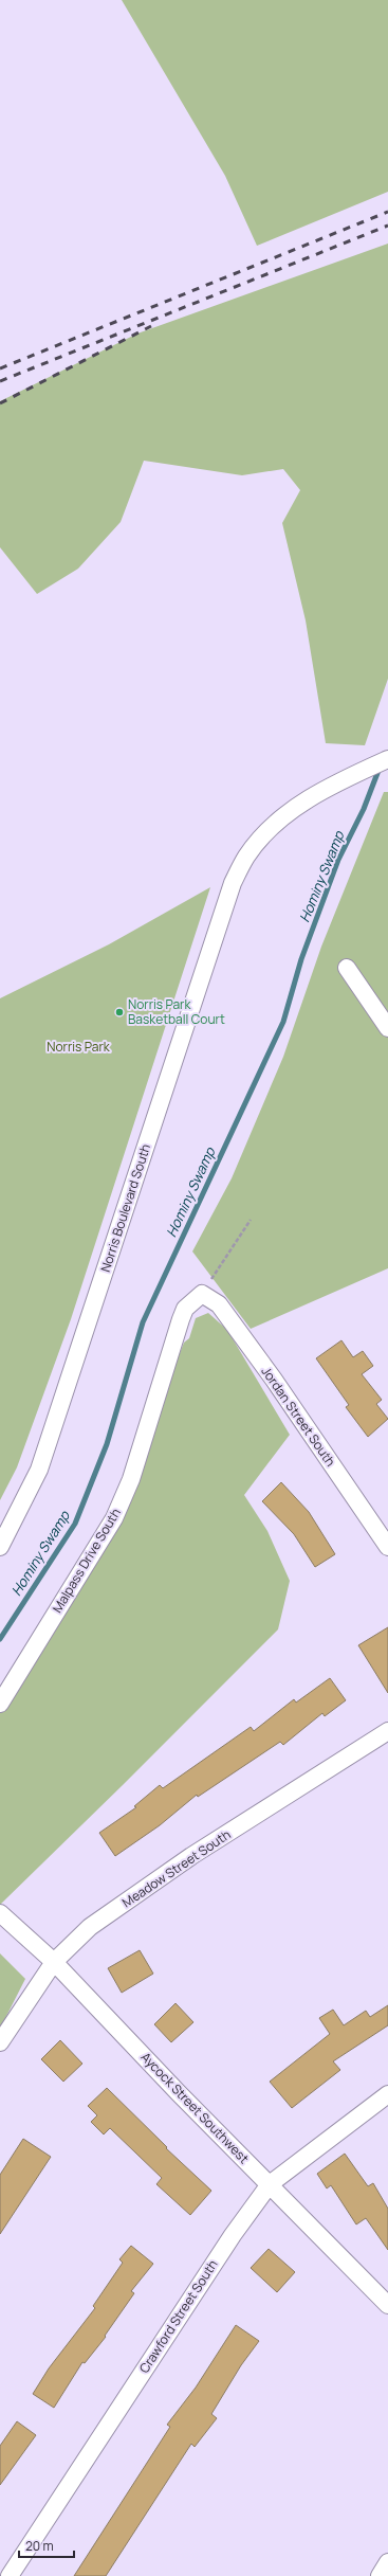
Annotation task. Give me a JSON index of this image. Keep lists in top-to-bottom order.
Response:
{
  "streets": {
    "street": [
      "Norris Boulevard South",
      "Jordan Street South",
      "Malpass Drive South",
      "Meadow Street South",
      "Aycock Street Southwest",
      "Crawford Street South"
    ]
  },
  "crossings": [
    ["Jordan Street South", "Malpass Drive South"],
    ["Meadow Street South", "Aycock Street Southwest"],
    ["Aycock Street Southwest", "Crawford Street South"]
  ],
  "water": ["Hominy Swamp"],
  "parks": ["Norris Park"],
  "places": ["Norris Park Basketball Court"],
  "scale_bar": "20 m"
}
